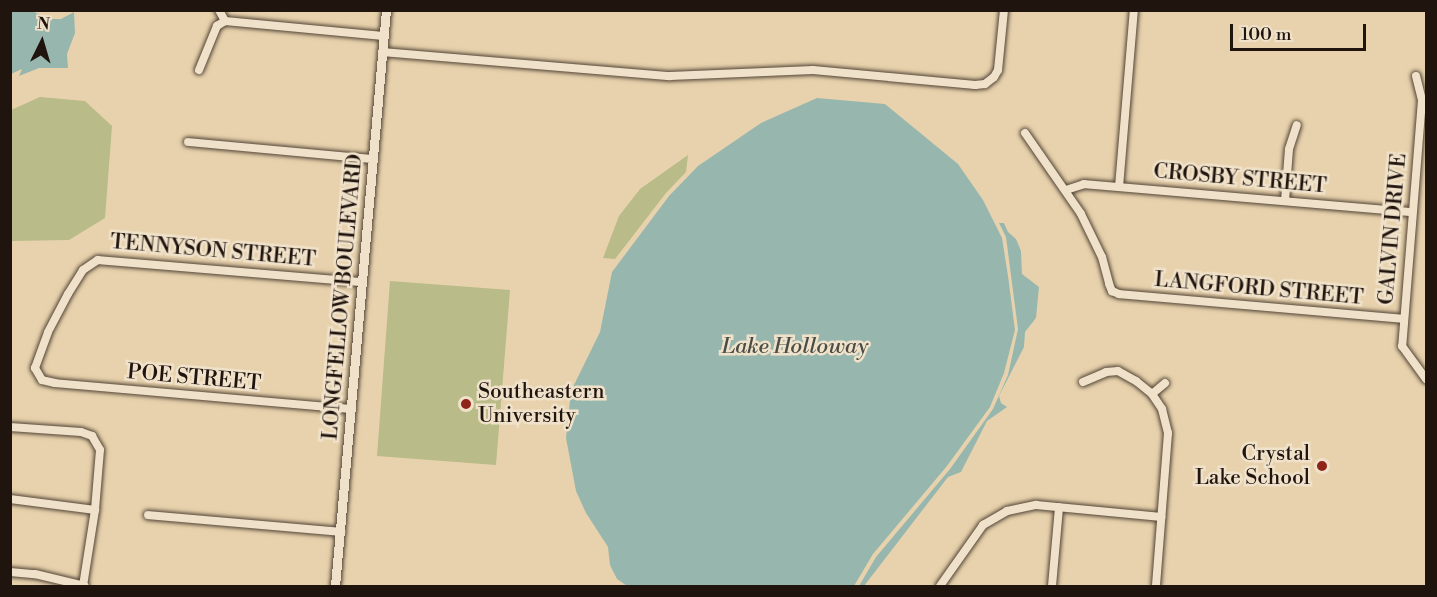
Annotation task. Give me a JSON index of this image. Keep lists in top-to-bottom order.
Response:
{
  "streets": {
    "street": [
      "CROSBY STREET",
      "GALVIN DRIVE",
      "TENNYSON STREET",
      "LANGFORD STREET",
      "LONGFELLOW BOULEVARD",
      "POE STREET"
    ]
  },
  "crossings": [
    ["CROSBY STREET", "GALVIN DRIVE"],
    ["CROSBY STREET", "LANGFORD STREET"],
    ["GALVIN DRIVE", "LANGFORD STREET"],
    ["TENNYSON STREET", "LONGFELLOW BOULEVARD"],
    ["TENNYSON STREET", "POE STREET"],
    ["LONGFELLOW BOULEVARD", "POE STREET"]
  ],
  "water": ["Lake Holloway"],
  "places": ["Southeastern University", "Crystal Lake School"],
  "scale_bar": "100 m",
  "north": "top"
}
